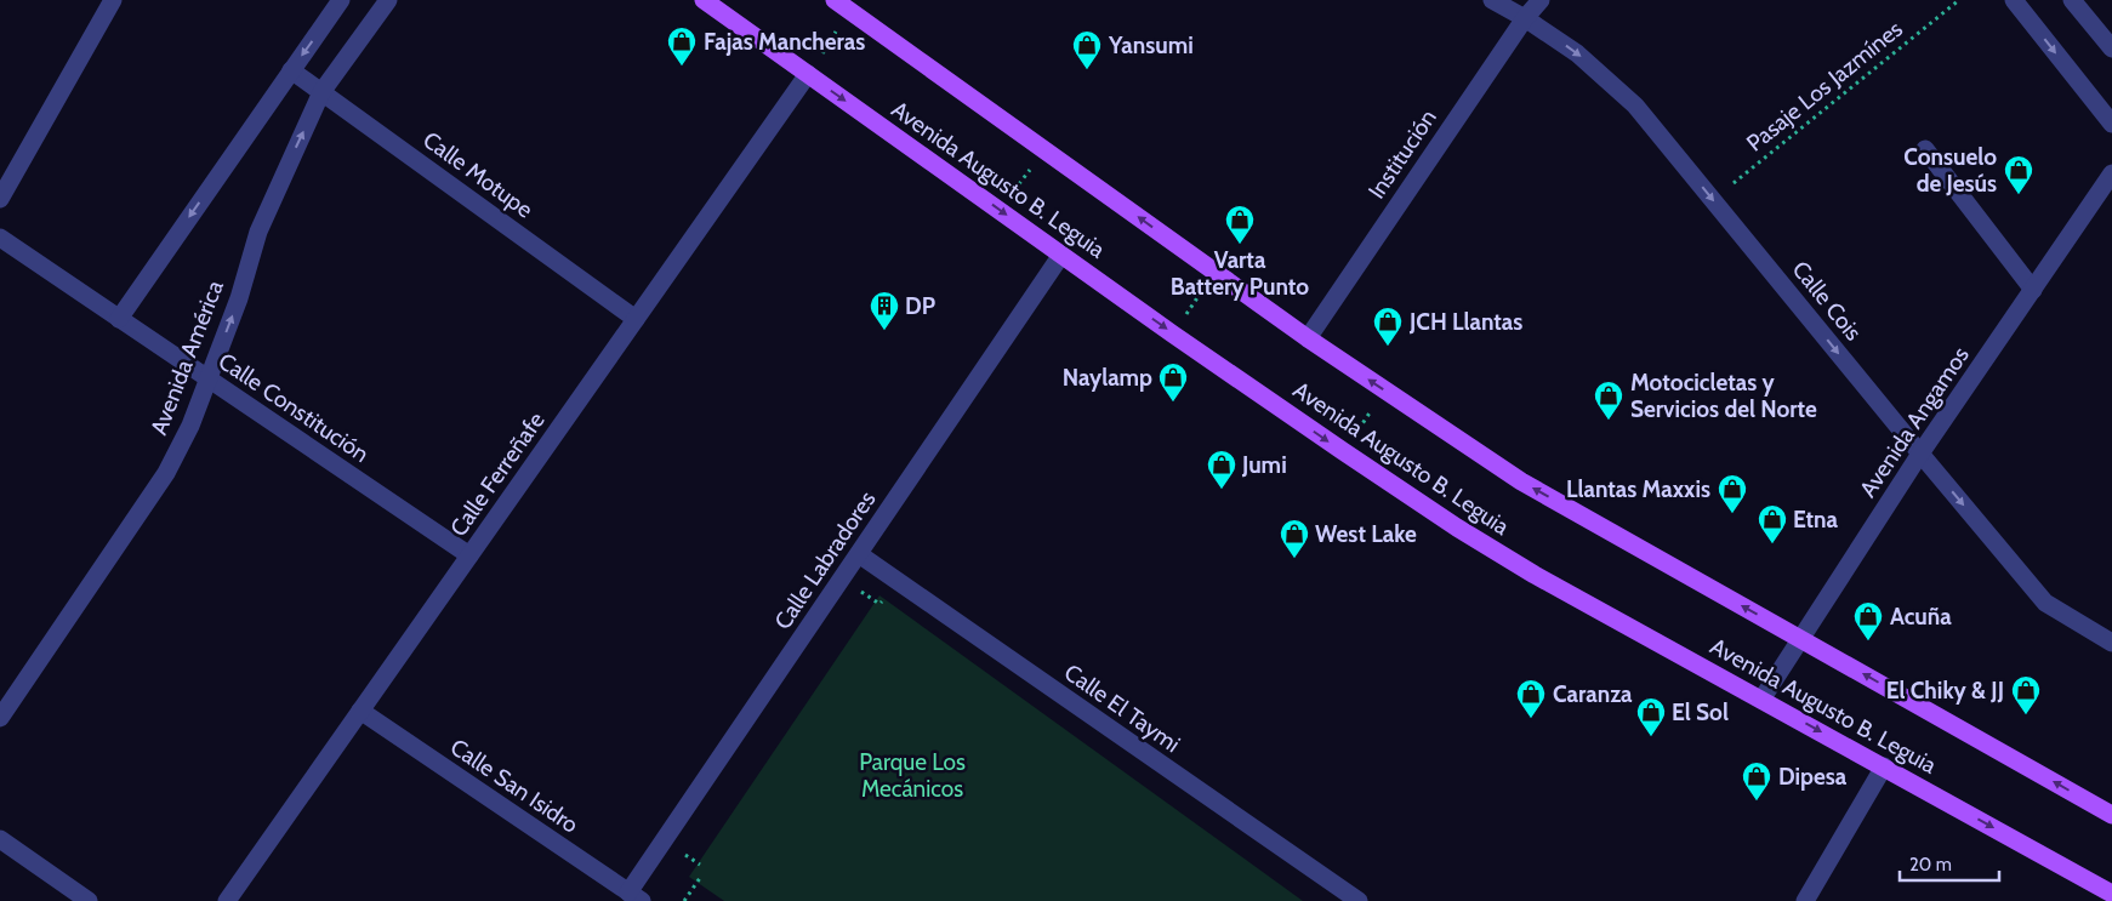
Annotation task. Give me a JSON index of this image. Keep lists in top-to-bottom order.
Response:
{
  "streets": {
    "main road": ["Avenida Augusto B. Leguia"],
    "street": [
      "Institución",
      "Calle Motupe",
      "Calle Cois",
      "Avenida América",
      "Calle Constitución",
      "Avenida Angamos",
      "Calle Ferreñafe",
      "Calle Labradores",
      "Calle El Taymi",
      "Calle San Isidro"
    ],
    "path": ["Pasaje Los Jazmínes"]
  },
  "crossings": [
    ["Pasaje Los Jazmínes", "Calle Cois"],
    ["Institución", "Avenida Augusto B. Leguia"],
    ["Institución", "Calle Cois"],
    ["Calle Motupe", "Avenida América"],
    ["Calle Motupe", "Calle Ferreñafe"],
    ["Avenida Augusto B. Leguia", "Avenida Angamos"],
    ["Avenida Augusto B. Leguia", "Calle Ferreñafe"],
    ["Avenida Augusto B. Leguia", "Calle Labradores"],
    ["Calle Cois", "Avenida Angamos"],
    ["Avenida América", "Calle Constitución"],
    ["Calle Constitución", "Calle Ferreñafe"],
    ["Calle Ferreñafe", "Calle San Isidro"],
    ["Calle Labradores", "Calle El Taymi"],
    ["Calle Labradores", "Calle San Isidro"]
  ],
  "one_way": ["Calle Cois"],
  "parks": ["Parque Los Mecánicos"],
  "places": {
    "shop": [
      "Fajas Mancheras",
      "Yansumi",
      "Consuelo de Jesús",
      "Varta Battery Punto",
      "JCH Llantas",
      "Naylamp",
      "Motocicletas y Servicios del Norte",
      "Jumi",
      "Llantas Maxxis",
      "Etna",
      "West Lake",
      "Acuña",
      "El Chiky & JJ",
      "Caranza",
      "El Sol",
      "Dipesa"
    ],
    "building": ["DP"]
  },
  "scale_bar": "20 m"
}
